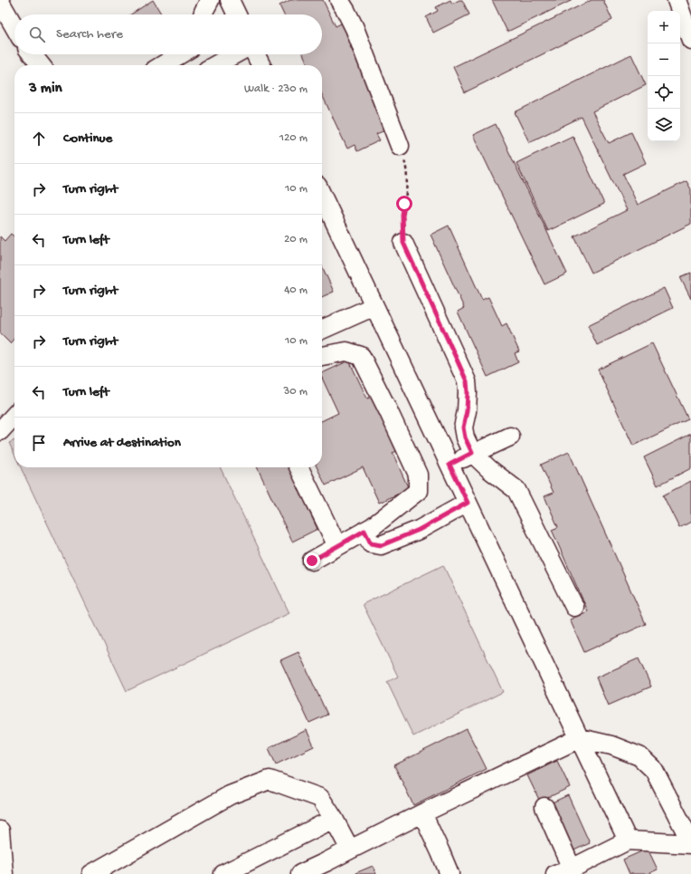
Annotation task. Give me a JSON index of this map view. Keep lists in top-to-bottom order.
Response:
{
  "page": {
    "map_buttons": ["+", "−"],
    "search": "Search here",
    "heading": ["3 min", "Walk · 230 m"],
    "list": [
      ["Continue", "120 m"],
      ["Turn right", "10 m"],
      ["Turn left", "20 m"],
      ["Turn right", "40 m"],
      ["Turn right", "10 m"],
      ["Turn left", "30 m"],
      "Arrive at destination"
    ]
  }
}
